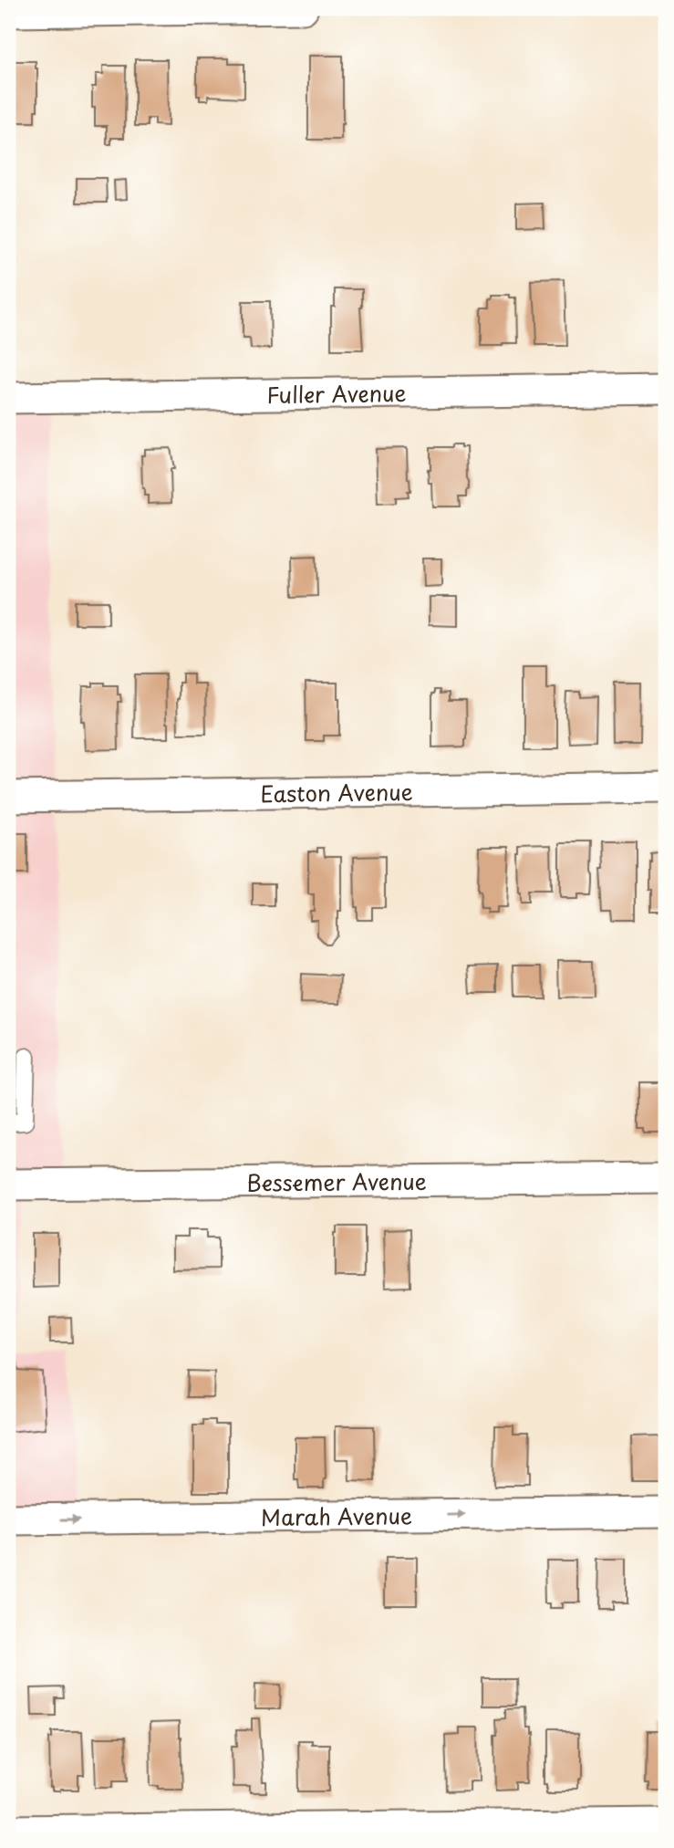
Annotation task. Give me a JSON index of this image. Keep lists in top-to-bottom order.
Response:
{
  "streets": {
    "street": [
      "Fuller Avenue",
      "Easton Avenue",
      "Bessemer Avenue",
      "Marah Avenue"
    ]
  },
  "one_way": ["Marah Avenue"]
}
